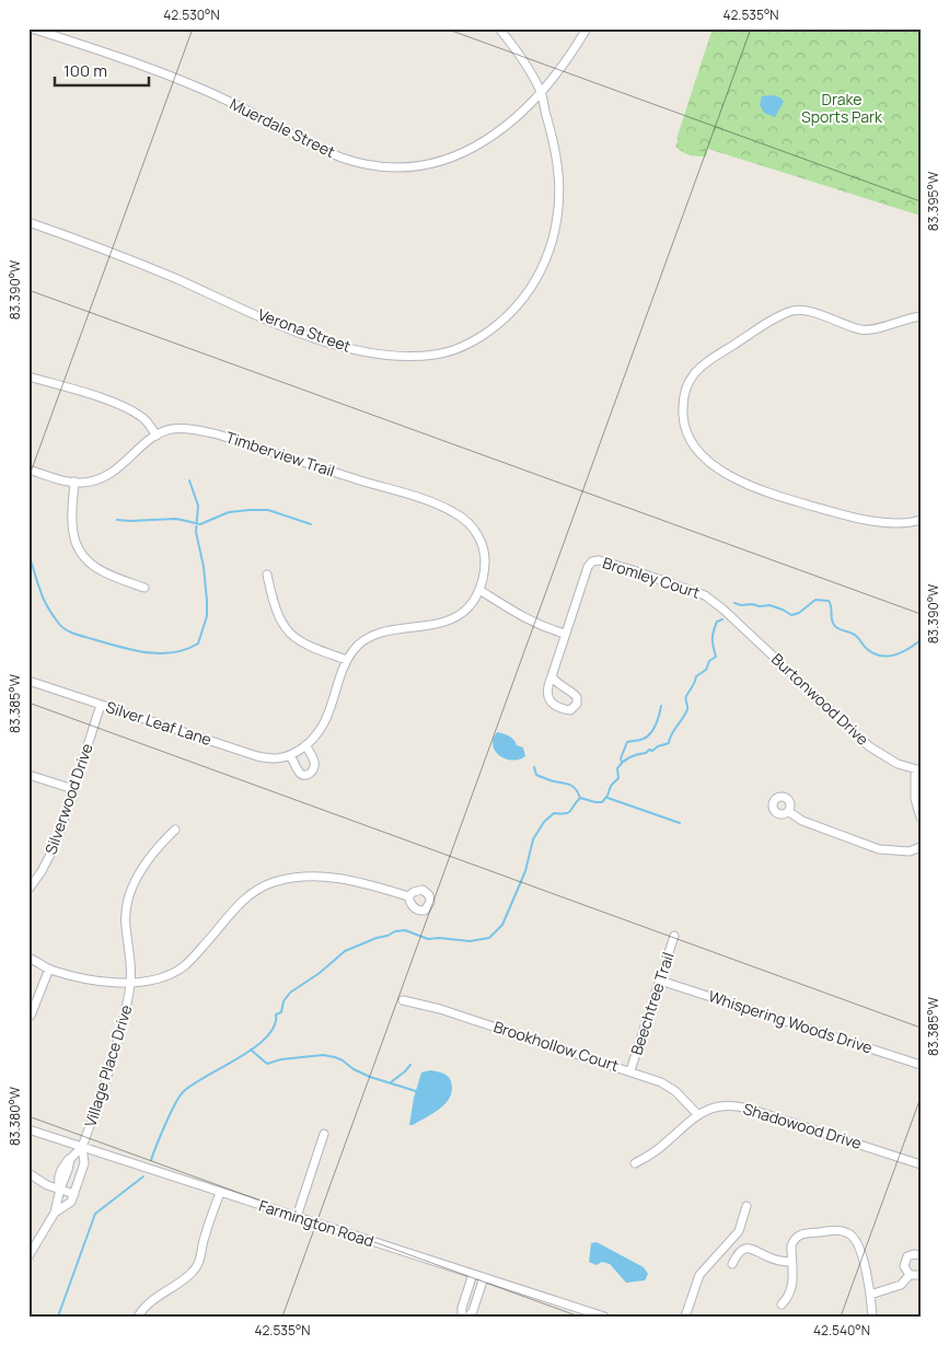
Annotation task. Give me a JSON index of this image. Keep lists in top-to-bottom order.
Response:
{
  "streets": {
    "street": [
      "Muerdale Street",
      "Verona Street",
      "Timberview Trail",
      "Bromley Court",
      "Burtonwood Drive",
      "Silver Leaf Lane",
      "Silverwood Drive",
      "Beechtree Trail",
      "Whispering Woods Drive",
      "Brookhollow Court",
      "Village Place Drive",
      "Shadowood Drive",
      "Farmington Road"
    ]
  },
  "crossings": [
    ["Muerdale Street", "Verona Street"],
    ["Timberview Trail", "Silver Leaf Lane"],
    ["Bromley Court", "Burtonwood Drive"],
    ["Silver Leaf Lane", "Silverwood Drive"],
    ["Beechtree Trail", "Whispering Woods Drive"],
    ["Beechtree Trail", "Brookhollow Court"],
    ["Brookhollow Court", "Shadowood Drive"],
    ["Village Place Drive", "Farmington Road"]
  ],
  "parks": ["Drake Sports Park"],
  "scale_bar": "100 m",
  "coordinates": [
    "42.530°N",
    "42.535°N",
    "83.395°W",
    "83.390°W",
    "83.385°W",
    "83.380°W",
    "42.540°N"
  ]
}
